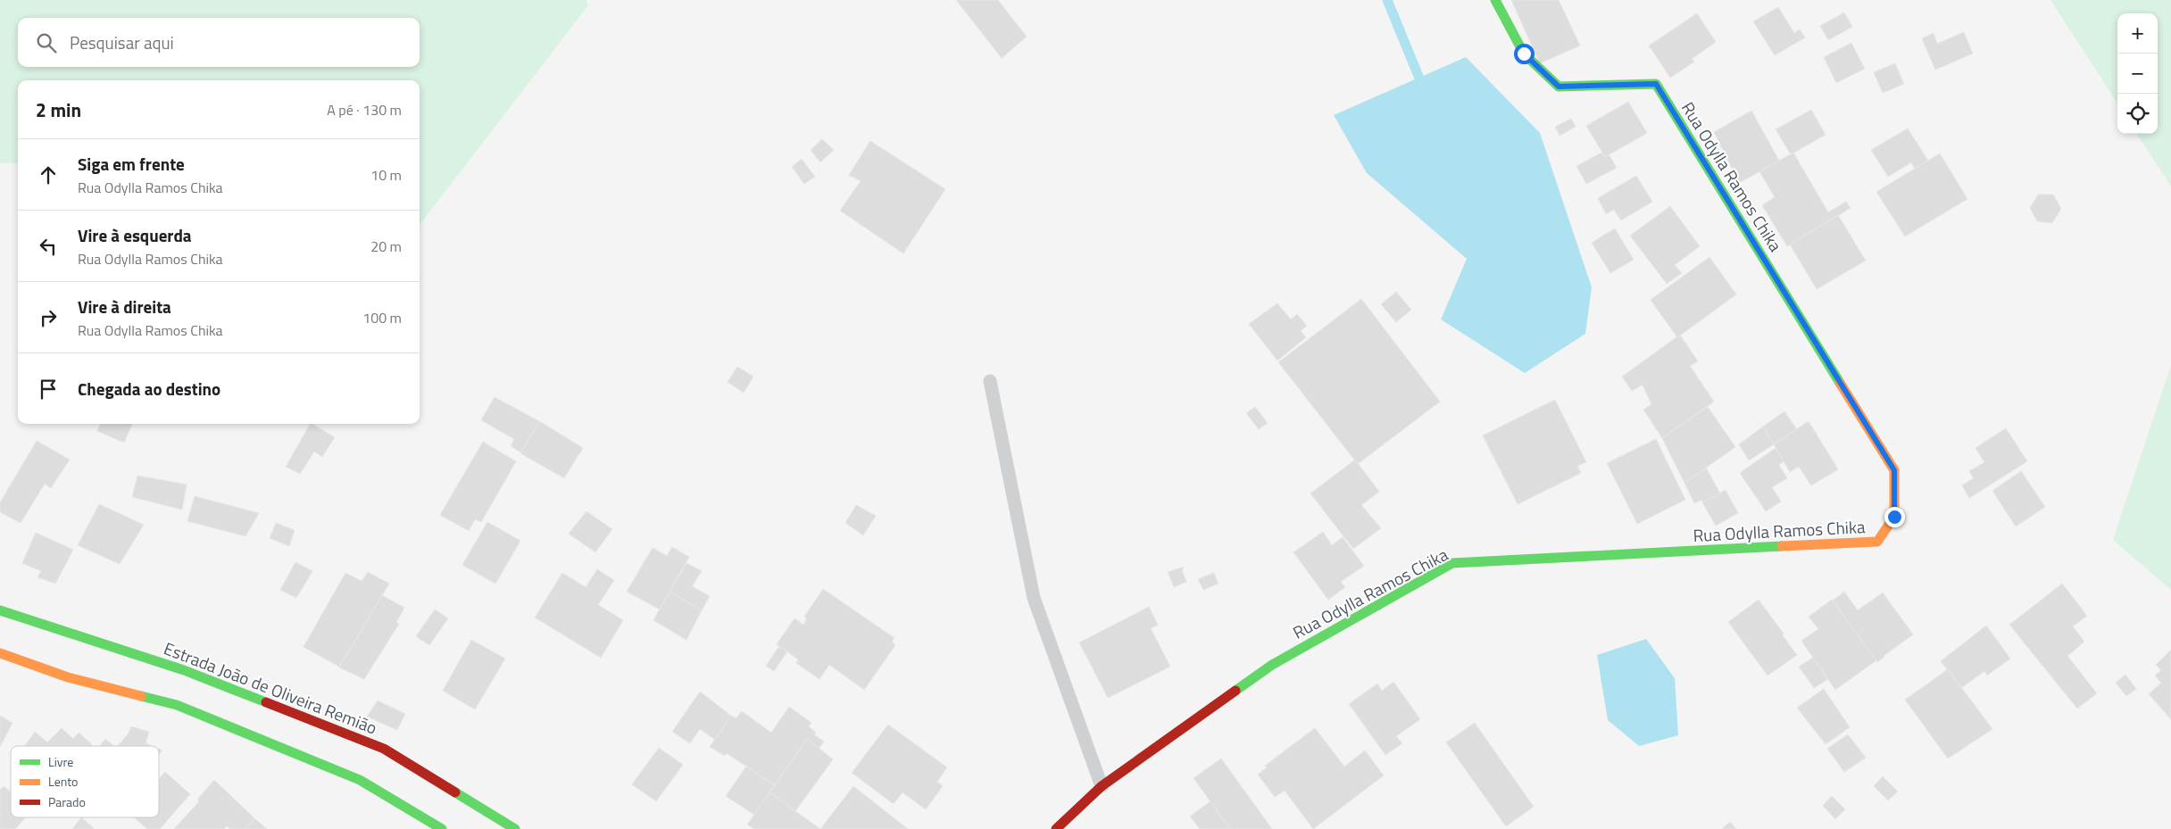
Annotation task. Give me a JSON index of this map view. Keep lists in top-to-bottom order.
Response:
{
  "streets": {
    "street": ["Rua Odylla Ramos Chika", "Estrada João de Oliveira Remião"]
  },
  "legend": ["Livre", "Lento", "Parado"],
  "page": {
    "map_buttons": ["+", "−"],
    "search": "Pesquisar aqui",
    "heading": ["2 min", "A pé · 130 m"],
    "list": [
      ["Siga em frente", "Rua Odylla Ramos Chika", "10 m"],
      ["Vire à esquerda", "Rua Odylla Ramos Chika", "20 m"],
      ["Vire à direita", "Rua Odylla Ramos Chika", "100 m"],
      "Chegada ao destino"
    ]
  }
}
